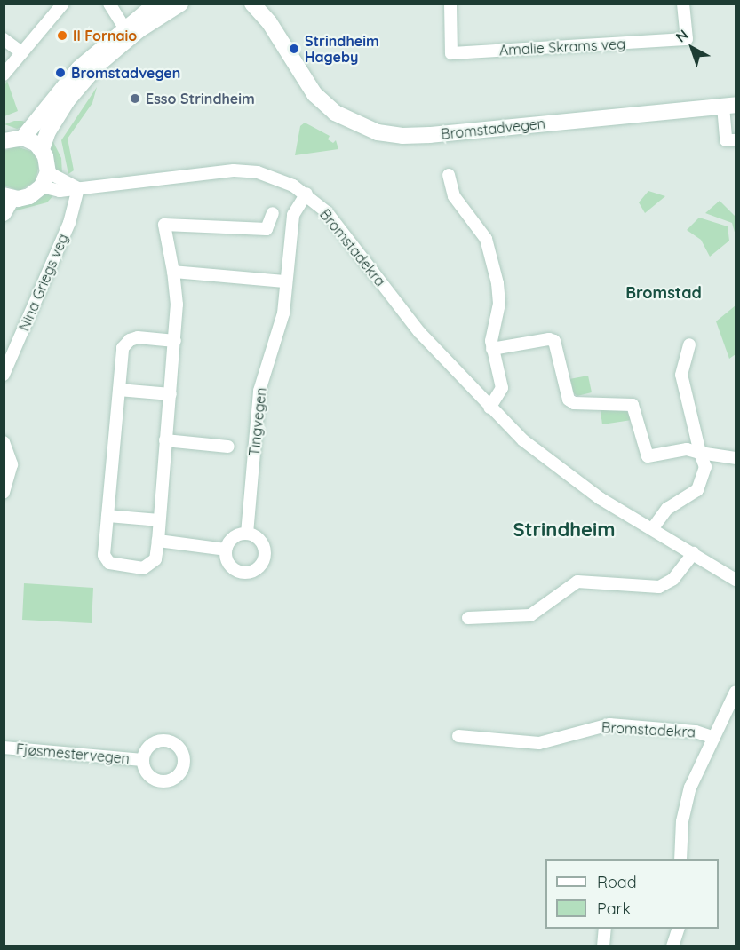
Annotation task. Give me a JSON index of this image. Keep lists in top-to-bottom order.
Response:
{
  "streets": {
    "street": [
      "Amalie Skrams veg",
      "Bromstadvegen",
      "Bromstadekra",
      "Nina Griegs veg",
      "Tingvegen",
      "Fjøsmestervegen"
    ]
  },
  "crossings": [
    ["Bromstadekra", "Nina Griegs veg"],
    ["Bromstadekra", "Tingvegen"]
  ],
  "districts": ["Bromstad", "Strindheim"],
  "places": [
    "Il Fornaio",
    "Strindheim Hageby",
    "Bromstadvegen",
    "Esso Strindheim"
  ],
  "legend": ["Road", "Park"],
  "north": "top left"
}
